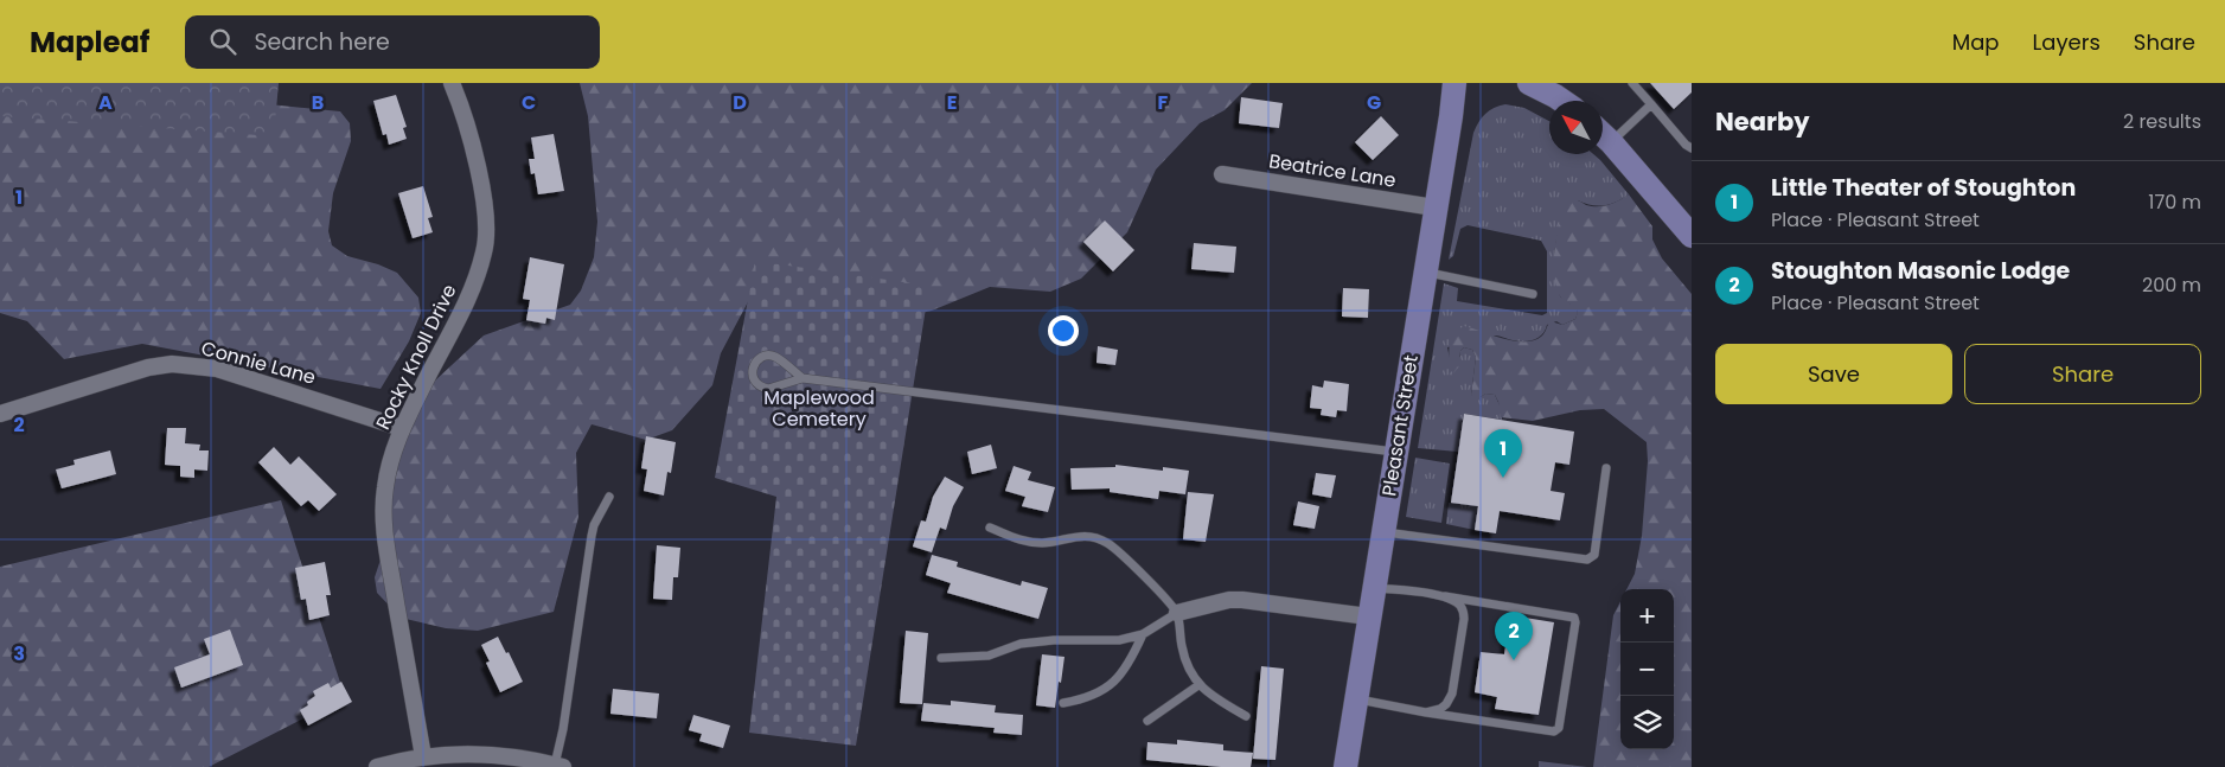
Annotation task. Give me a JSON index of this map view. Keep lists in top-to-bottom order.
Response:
{
  "streets": {
    "main road": ["Pleasant Street"],
    "street": ["Beatrice Lane", "Rocky Knoll Drive", "Connie Lane"]
  },
  "crossings": [
    ["Beatrice Lane", "Pleasant Street"],
    ["Rocky Knoll Drive", "Connie Lane"]
  ],
  "parks": ["Maplewood Cemetery"],
  "north": "top left",
  "page": {
    "header": "Mapleaf",
    "search": "Search here",
    "nav": ["Map", "Layers", "Share"],
    "heading": ["Nearby", "2 results"],
    "list": [
      {
        "mark": "1",
        "name": "Little Theater of Stoughton",
        "note": "Place · Pleasant Street",
        "value": "170 m"
      },
      {
        "mark": "2",
        "name": "Stoughton Masonic Lodge",
        "note": "Place · Pleasant Street",
        "value": "200 m"
      }
    ],
    "buttons": ["Save", "Share"],
    "pins": ["1", "2"],
    "map_buttons": ["+", "−"]
  },
  "grid": {
    "columns": [
      "A",
      "B",
      "C",
      "D",
      "E",
      "F",
      "G"
    ],
    "rows": ["1", "2", "3"]
  }
}
